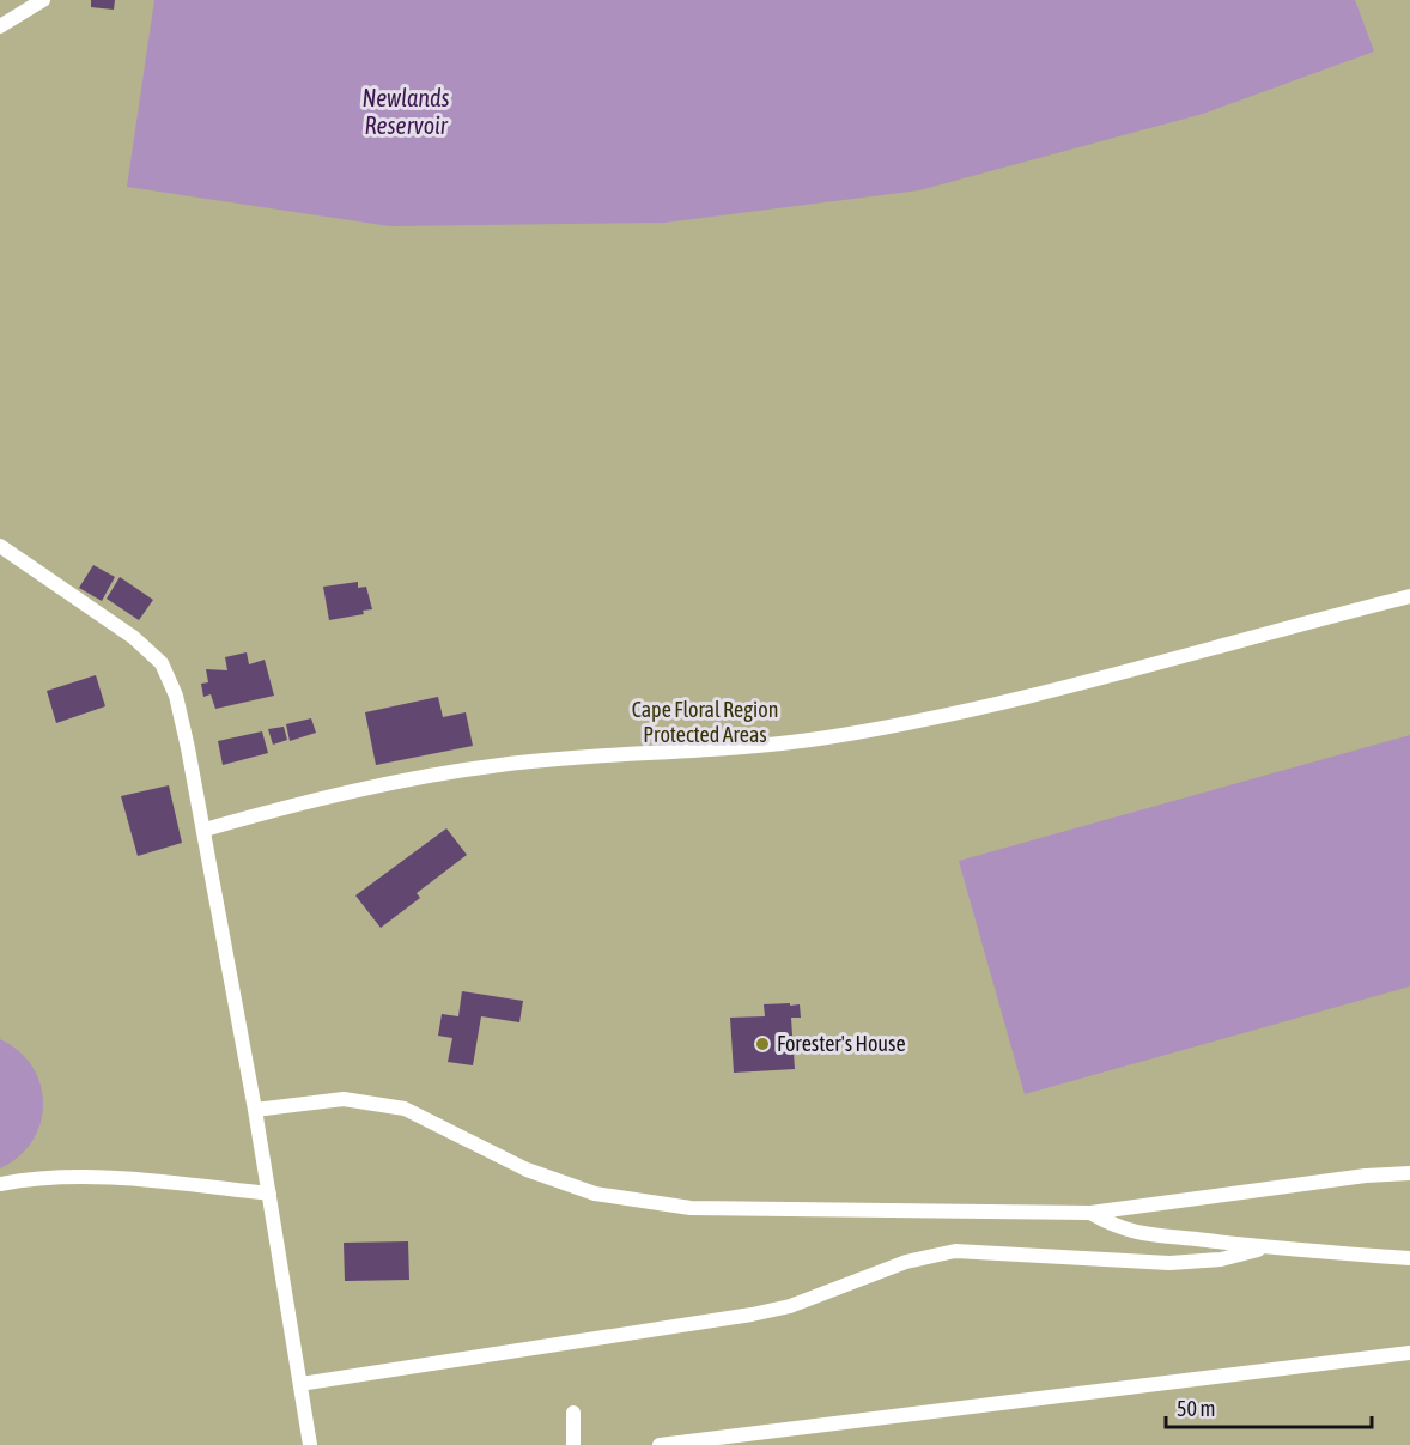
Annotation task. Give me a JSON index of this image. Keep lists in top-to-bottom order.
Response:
{
  "water": ["Newlands Reservoir"],
  "parks": ["Cape Floral Region Protected Areas"],
  "places": ["Forester's House"],
  "scale_bar": "50 m"
}
